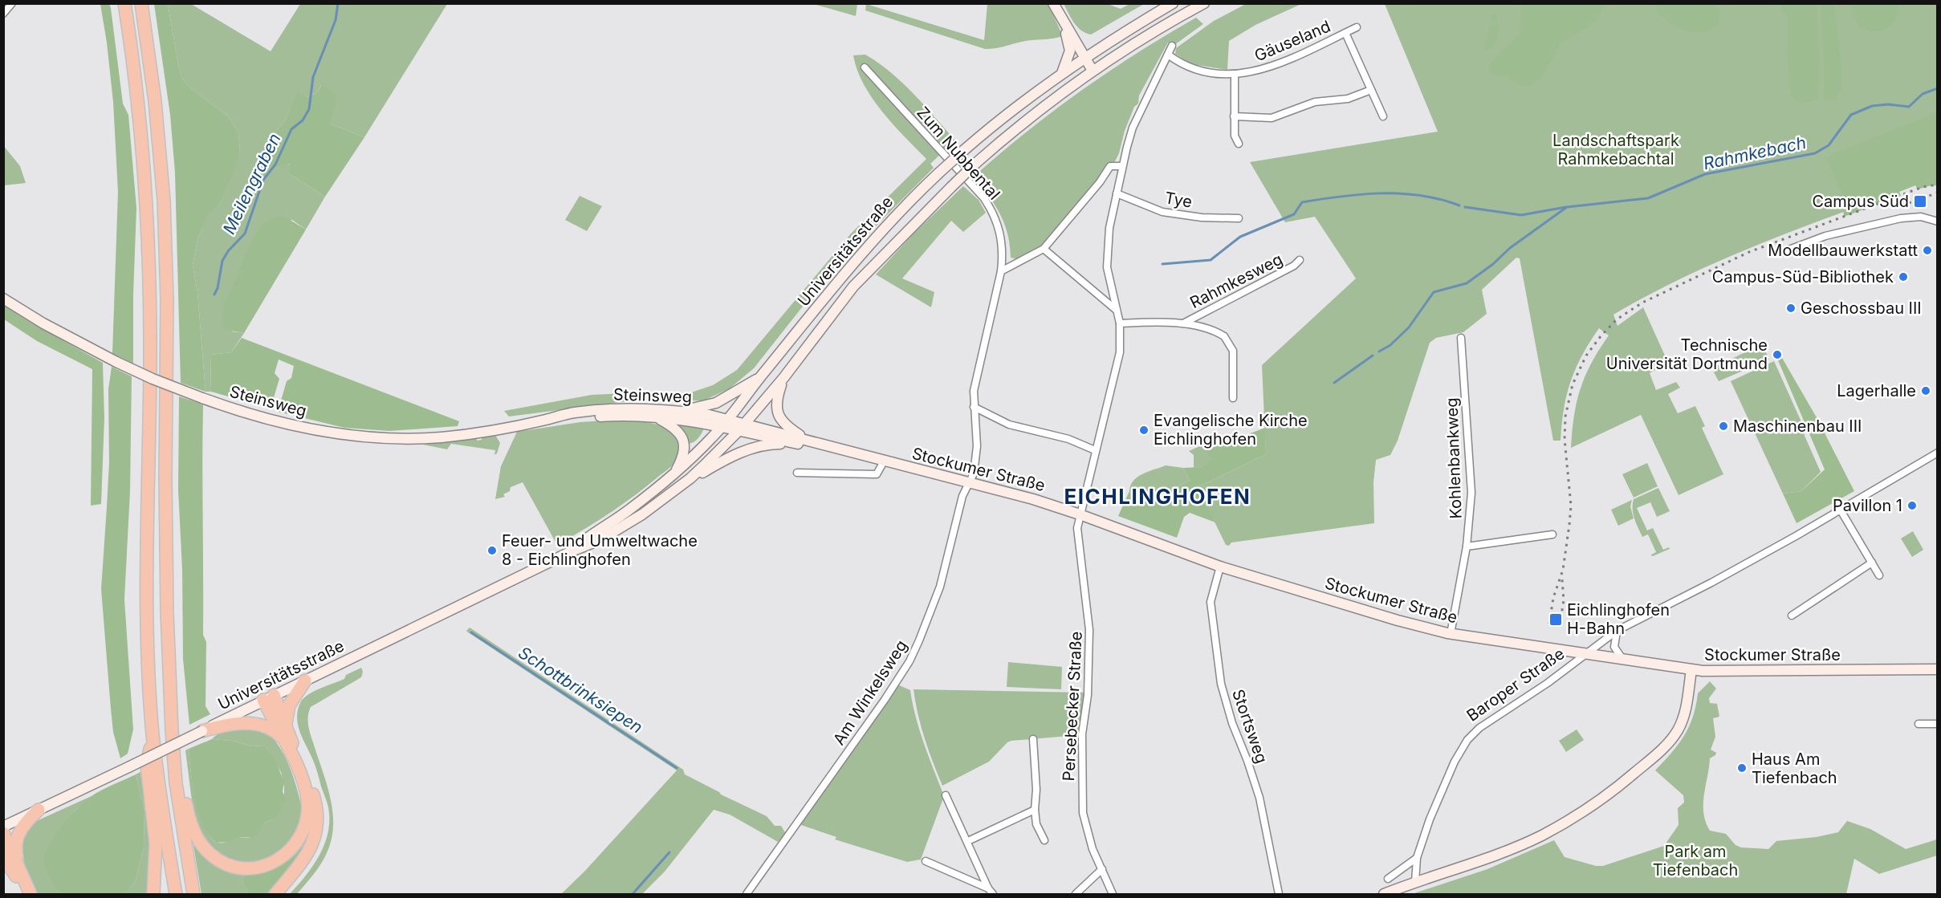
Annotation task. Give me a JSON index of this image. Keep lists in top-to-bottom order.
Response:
{
  "streets": {
    "main road": ["Universitätsstraße", "Steinsweg", "Stockumer Straße"],
    "street": [
      "Gäuseland",
      "Zum Nubbental",
      "Tye",
      "Rahmkesweg",
      "Kohlenbankweg",
      "Baroper Straße",
      "Am Winkelsweg",
      "Persebecker Straße",
      "Stortsweg"
    ]
  },
  "crossings": [
    ["Gäuseland", "Persebecker Straße"],
    ["Zum Nubbental", "Stockumer Straße"],
    ["Zum Nubbental", "Am Winkelsweg"],
    ["Tye", "Persebecker Straße"],
    ["Universitätsstraße", "Steinsweg"],
    ["Universitätsstraße", "Stockumer Straße"],
    ["Rahmkesweg", "Persebecker Straße"],
    ["Steinsweg", "Stockumer Straße"],
    ["Kohlenbankweg", "Stockumer Straße"],
    ["Stockumer Straße", "Baroper Straße"],
    ["Stockumer Straße", "Am Winkelsweg"],
    ["Stockumer Straße", "Persebecker Straße"],
    ["Stockumer Straße", "Stortsweg"]
  ],
  "districts": ["EICHLINGHOFEN"],
  "water": ["Rahmkebach", "Meilengraben", "Schottbrinksiepen"],
  "parks": ["Landschaftspark Rahmkebachtal", "Park am Tiefenbach"],
  "places": {
    "transit": ["Campus Süd", "Eichlinghofen H-Bahn"],
    "other": [
      "Modellbauwerkstatt",
      "Campus-Süd-Bibliothek",
      "Geschossbau III",
      "Technische Universität Dortmund",
      "Lagerhalle",
      "Maschinenbau III",
      "Evangelische Kirche Eichlinghofen",
      "Pavillon 1",
      "Feuer- und Umweltwache 8 - Eichlinghofen",
      "Haus Am Tiefenbach"
    ]
  }
}
